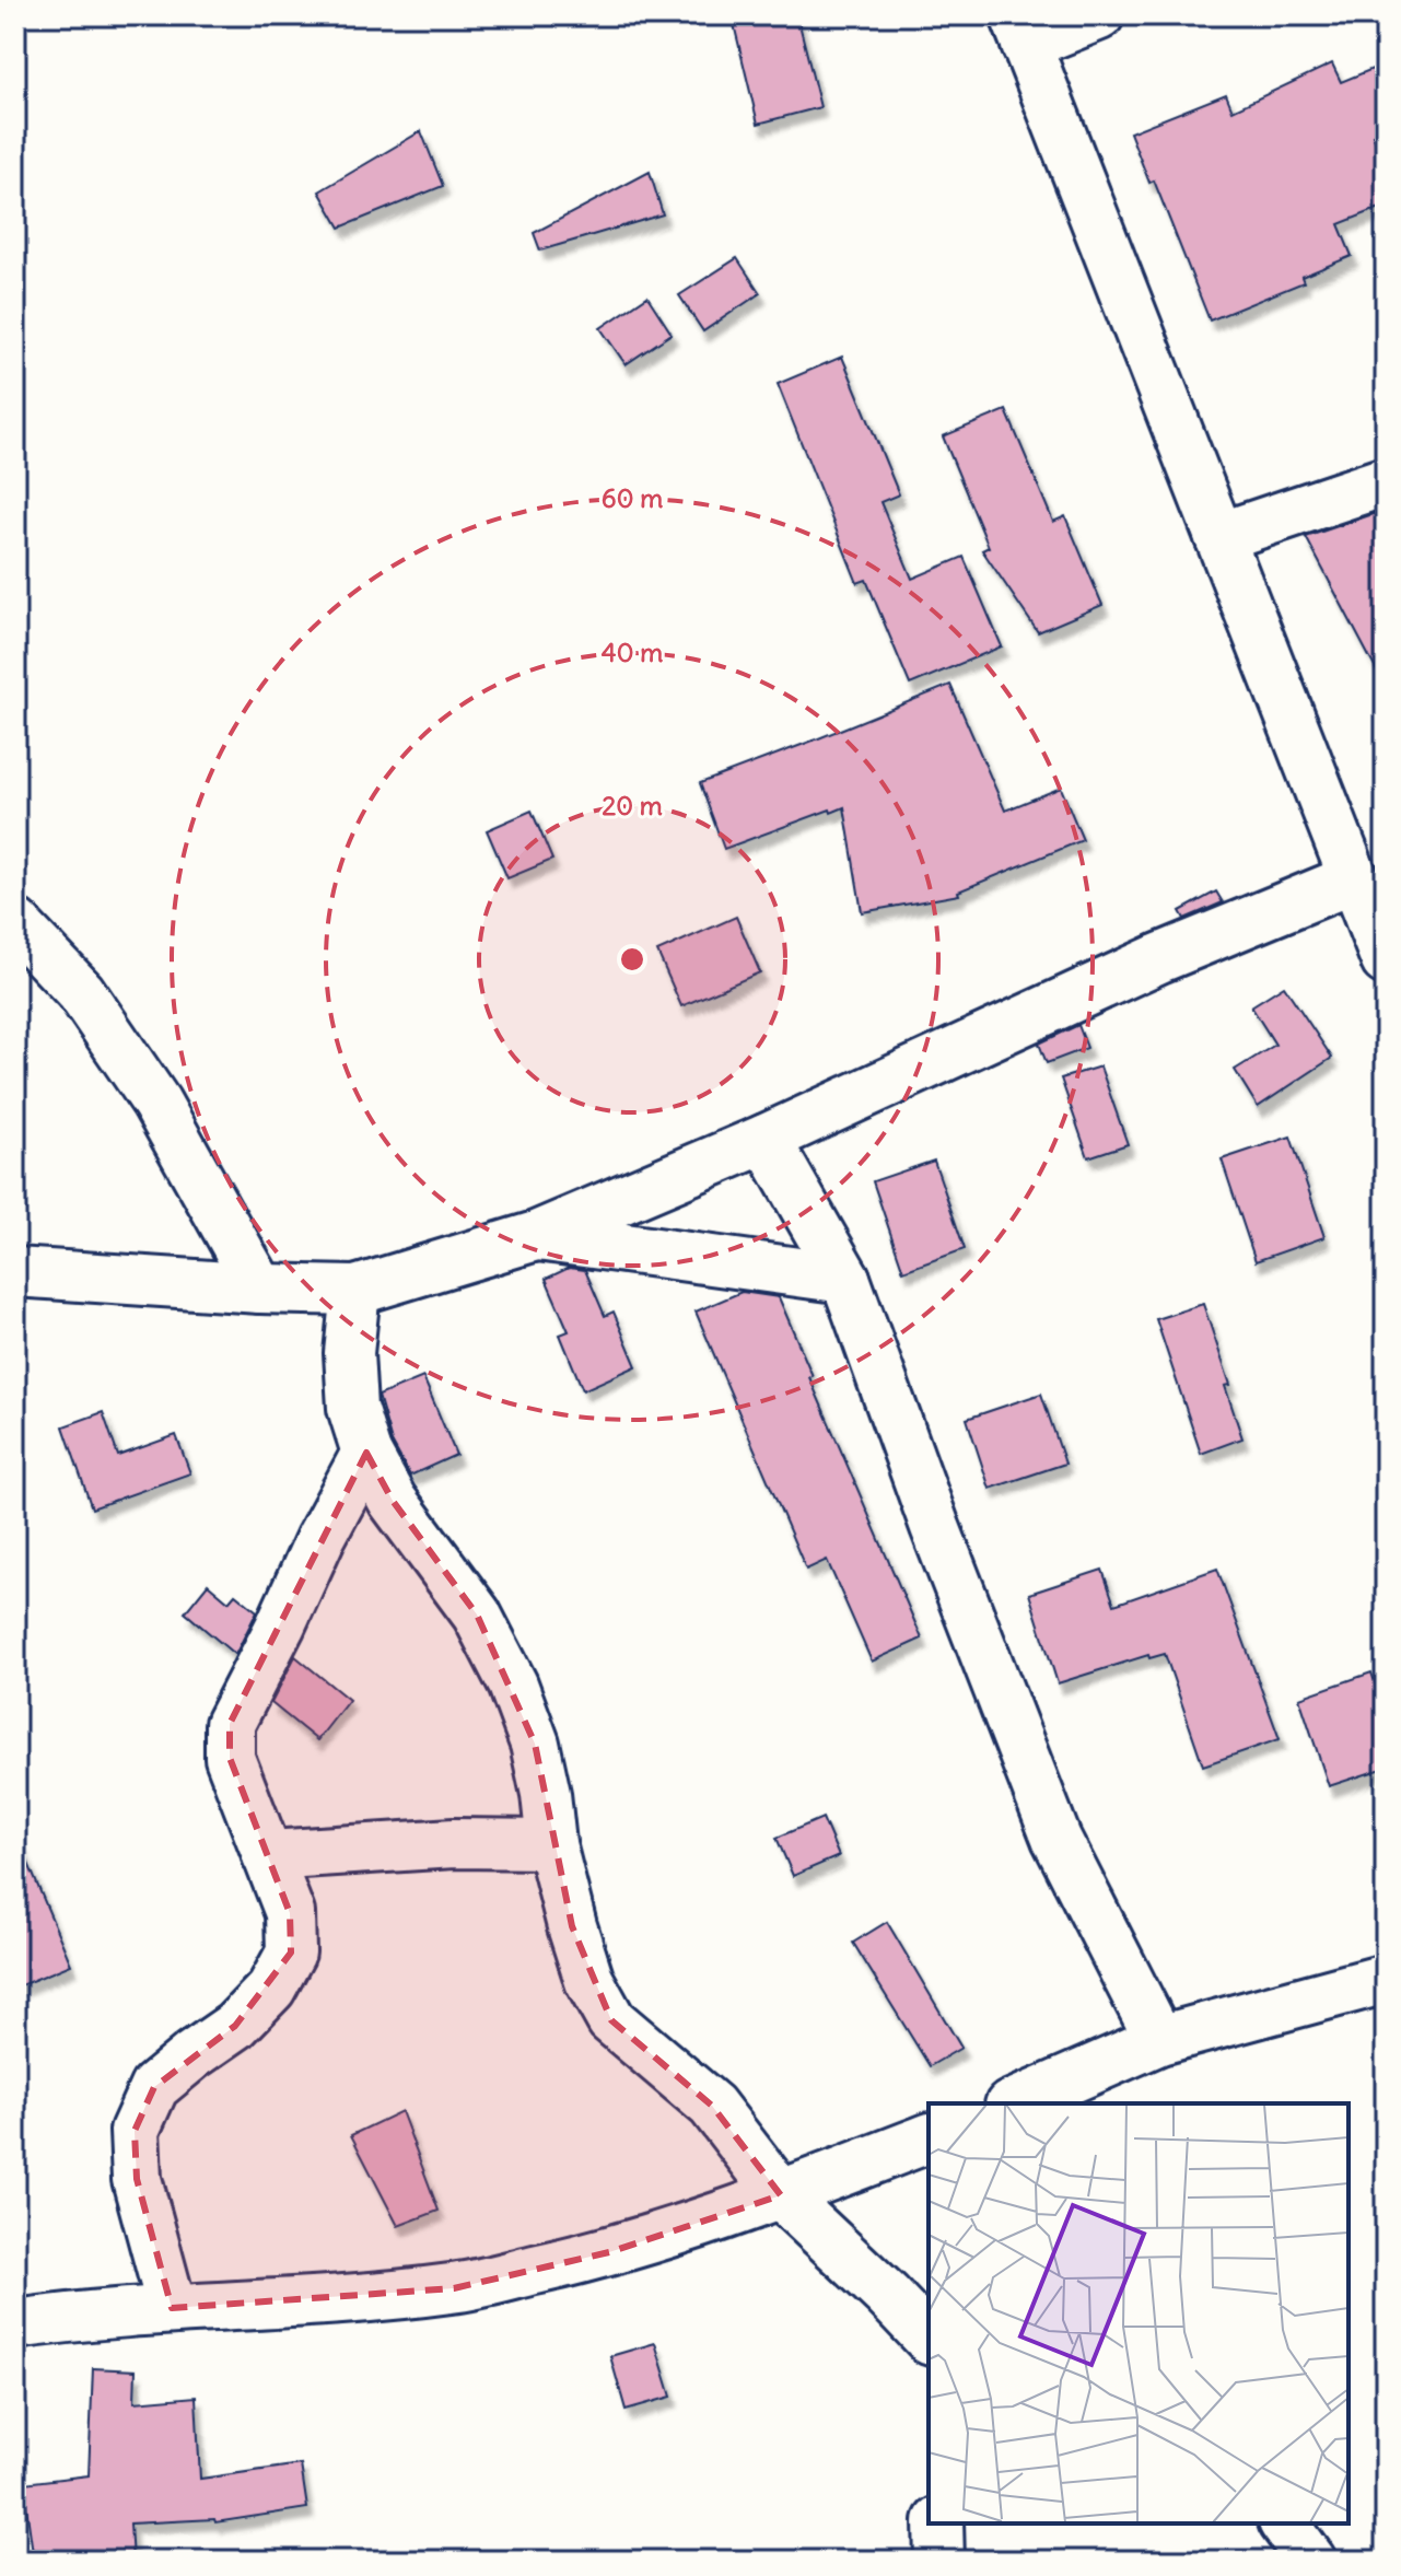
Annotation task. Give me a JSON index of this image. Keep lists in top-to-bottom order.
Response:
{
  "rings": ["60 m", "40 m", "20 m"]
}
